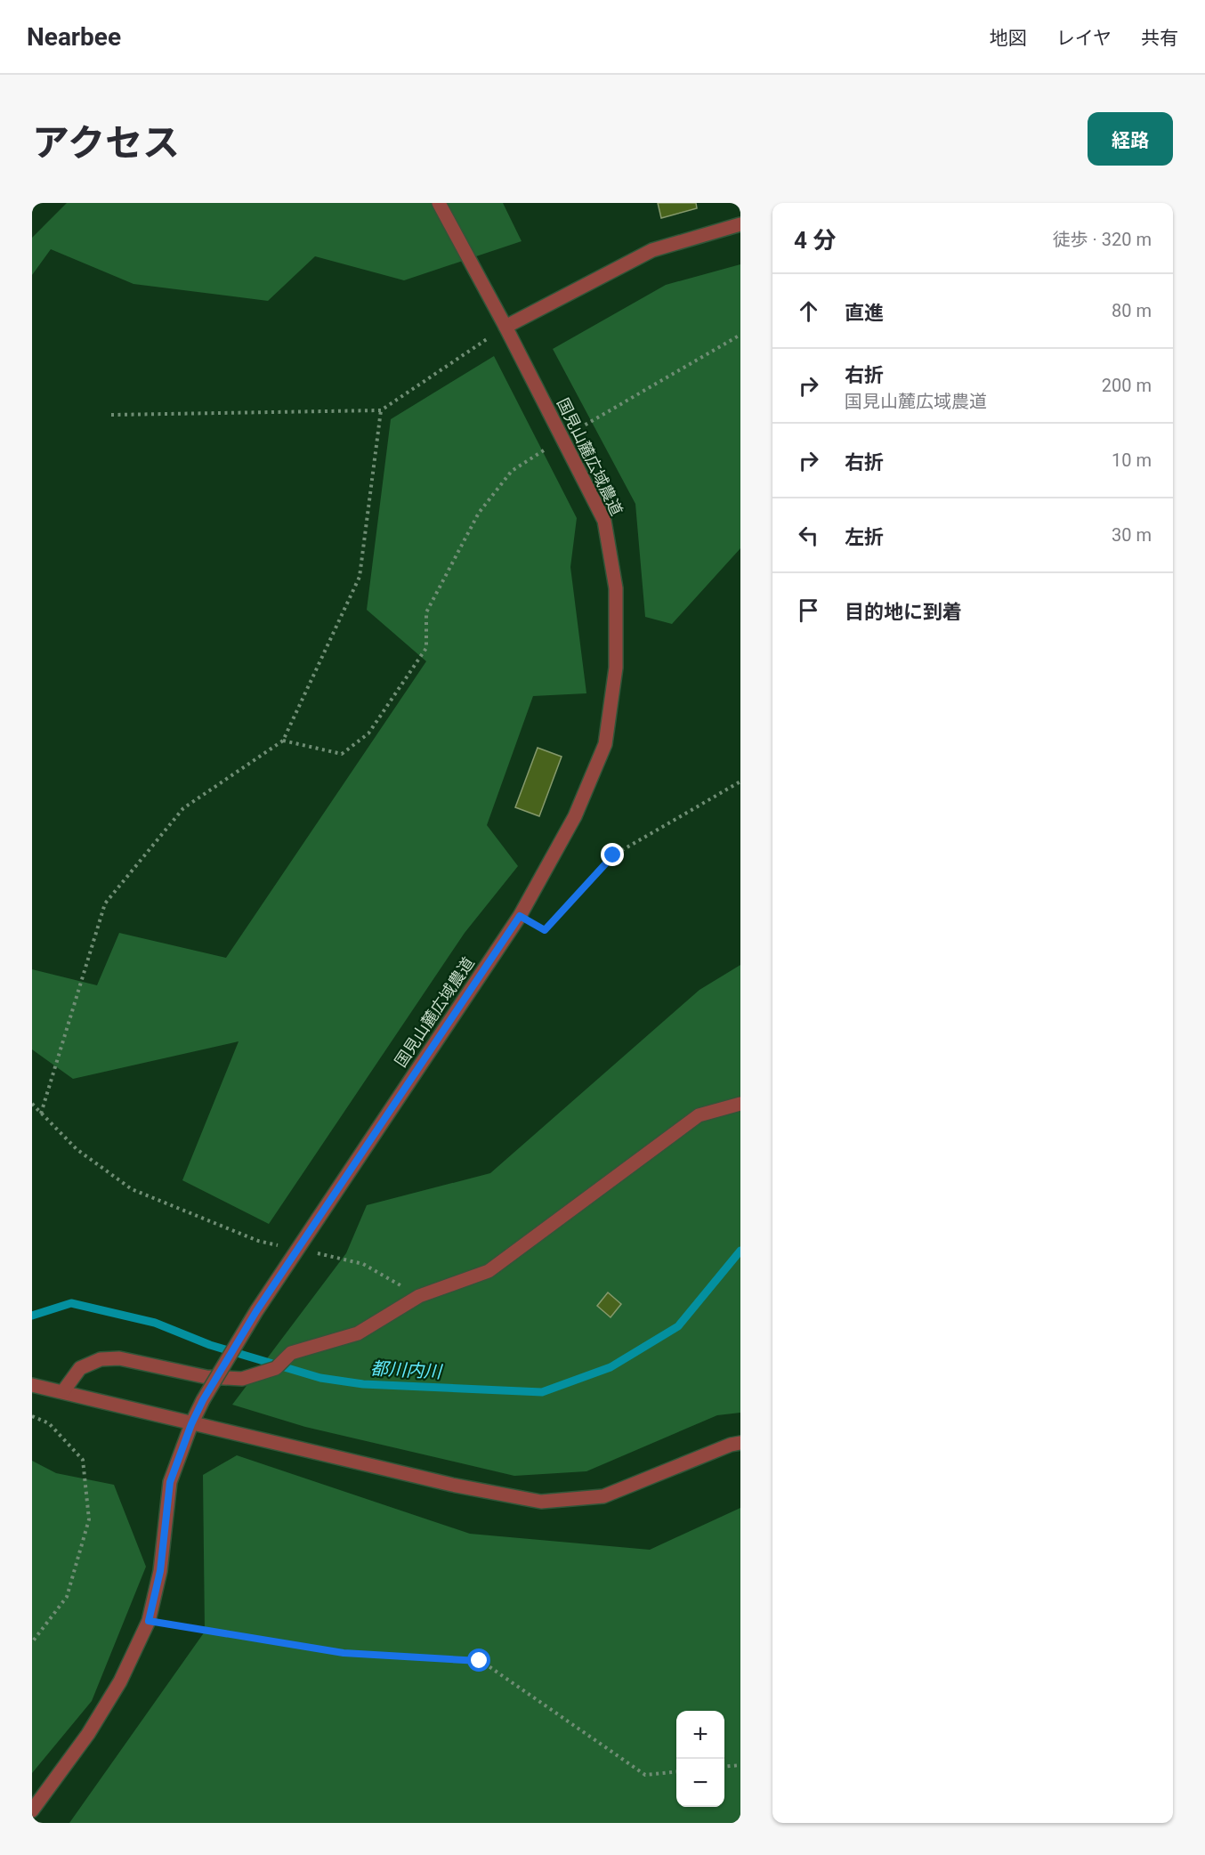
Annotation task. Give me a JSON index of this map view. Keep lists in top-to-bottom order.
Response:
{
  "streets": {
    "street": ["国見山麓広域農道"]
  },
  "water": ["都川内川"],
  "page": {
    "header": "Nearbee",
    "nav": ["地図", "レイヤ", "共有"],
    "title": "アクセス",
    "buttons": "経路",
    "heading": ["4 分", "徒歩 · 320 m"],
    "list": [
      ["直進", "80 m"],
      ["右折", "国見山麓広域農道", "200 m"],
      ["右折", "10 m"],
      ["左折", "30 m"],
      "目的地に到着"
    ],
    "map_buttons": ["+", "−"]
  }
}
